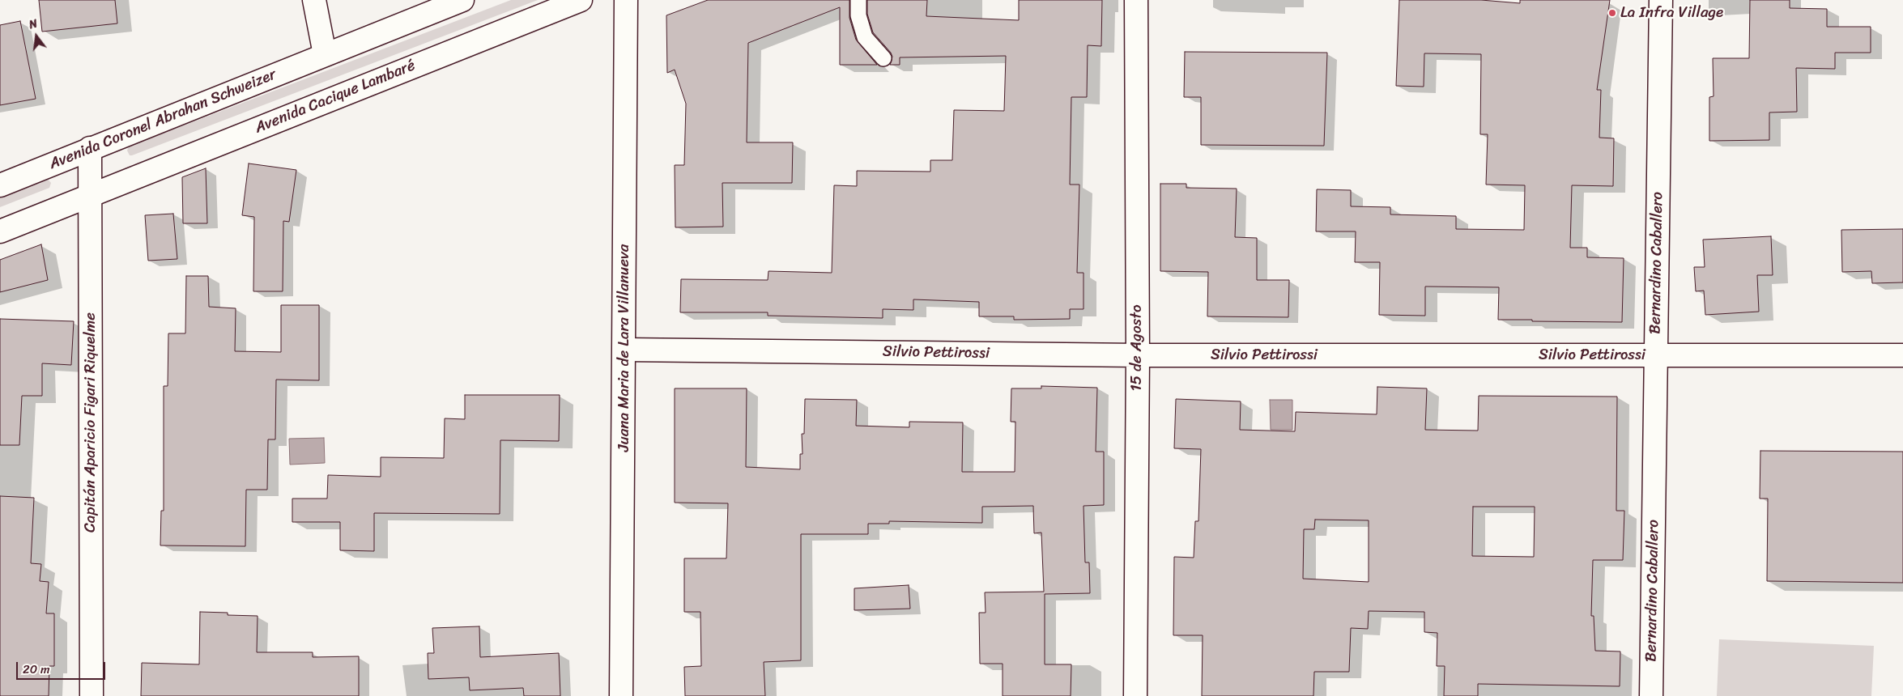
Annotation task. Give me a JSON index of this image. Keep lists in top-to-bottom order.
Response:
{
  "streets": {
    "street": [
      "Avenida Cacique Lambaré",
      "Avenida Coronel Abrahan Schweizer",
      "Bernardino Caballero",
      "Juana Maria de Lara Villanueva",
      "15 de Agosto",
      "Silvio Pettirossi",
      "Capitán Aparicio Figari Riquelme"
    ]
  },
  "crossings": [
    ["Avenida Cacique Lambaré", "Capitán Aparicio Figari Riquelme"],
    ["Avenida Coronel Abrahan Schweizer", "Capitán Aparicio Figari Riquelme"],
    ["Bernardino Caballero", "Silvio Pettirossi"],
    ["Juana Maria de Lara Villanueva", "Silvio Pettirossi"],
    ["15 de Agosto", "Silvio Pettirossi"]
  ],
  "places": ["La Infra Village"],
  "scale_bar": "20 m",
  "north": "top"
}
